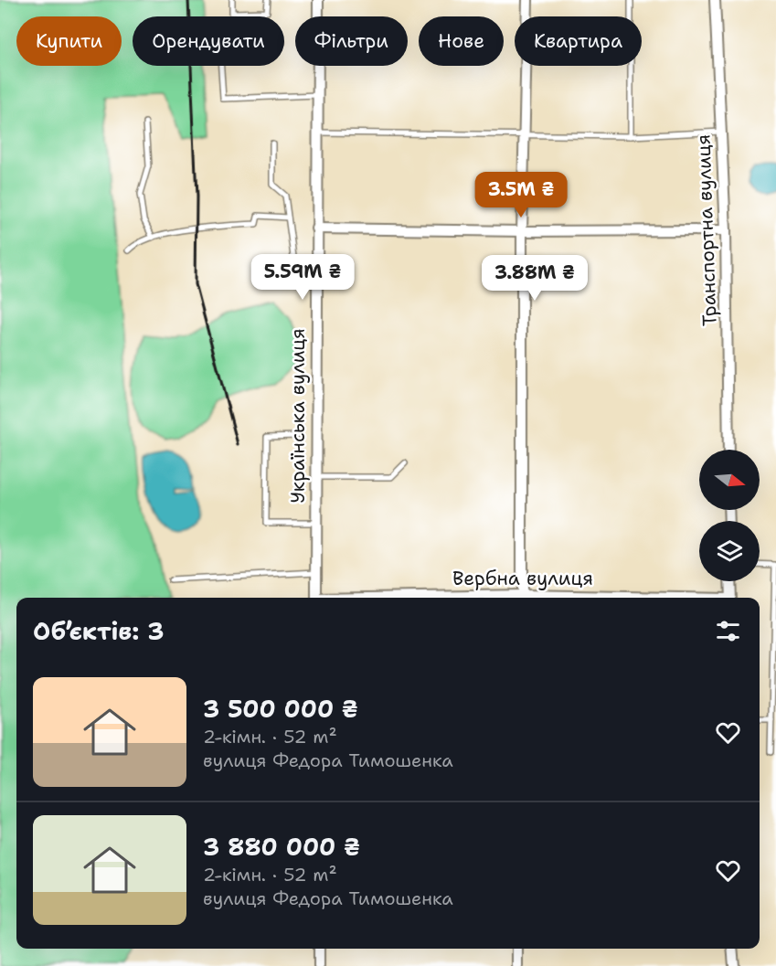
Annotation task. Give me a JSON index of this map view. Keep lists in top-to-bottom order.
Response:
{
  "streets": {
    "street": ["Транспортна вулиця", "Українська вулиця"]
  },
  "north": "right",
  "page": {
    "chip": [
      "Купити",
      "Орендувати",
      "Фільтри",
      "Нове",
      "Квартира"
    ],
    "price": ["3.5M ₴", "5.59M ₴", "3.88M ₴"],
    "heading": "Об’єктів: 3",
    "list": [
      {
        "name": "3 500 000 ₴",
        "note": "2-кімн. · 52 m² · вулиця Федора Тимошенка"
      },
      {
        "name": "3 880 000 ₴",
        "note": "2-кімн. · 52 m² · вулиця Федора Тимошенка"
      }
    ]
  }
}
